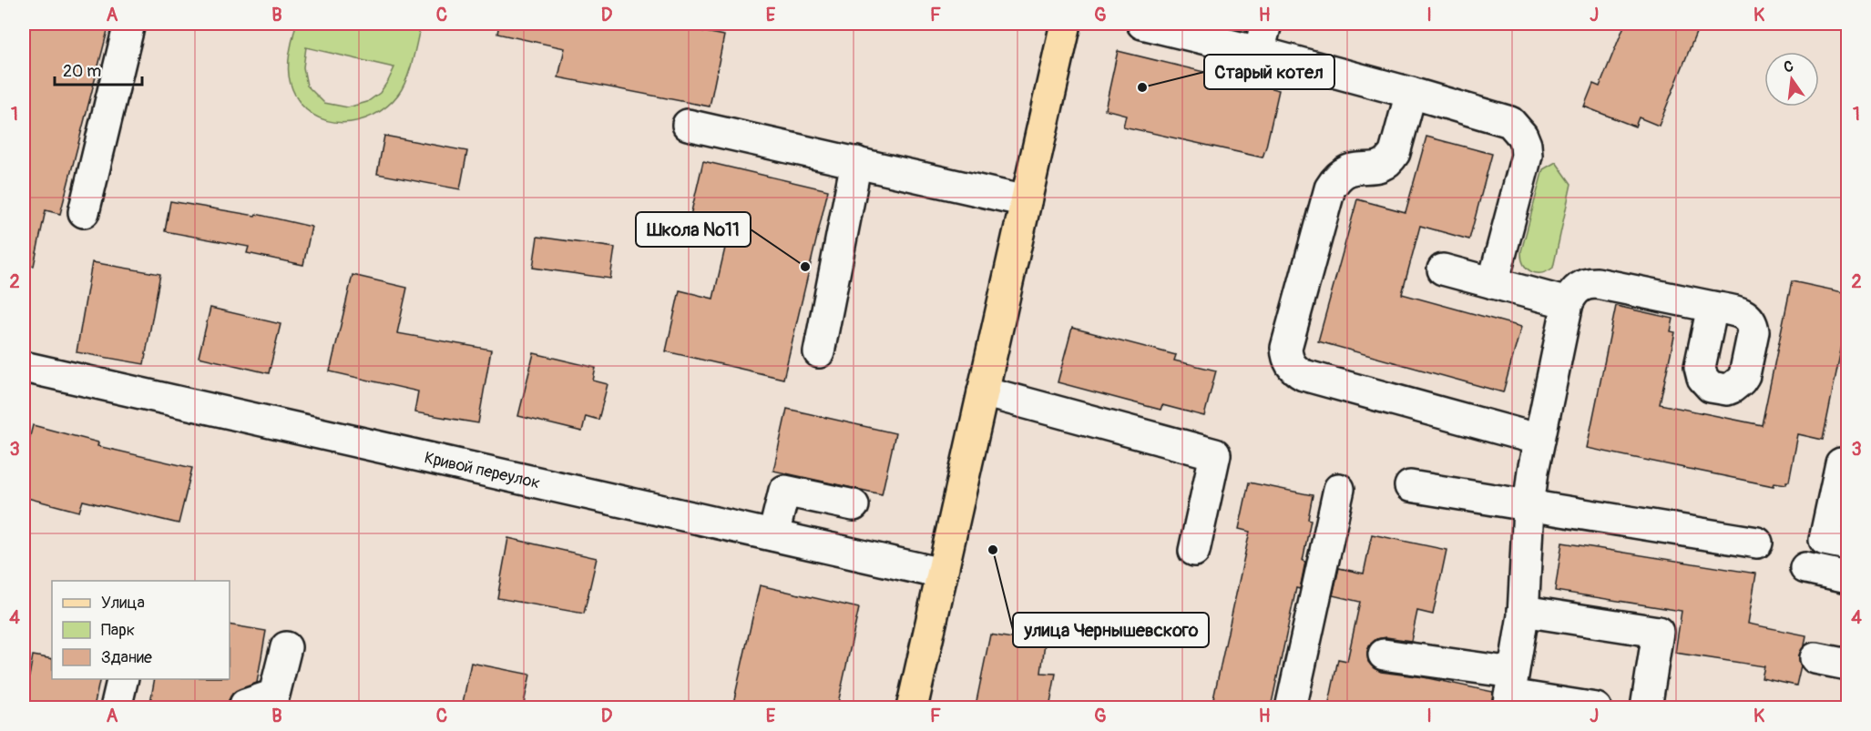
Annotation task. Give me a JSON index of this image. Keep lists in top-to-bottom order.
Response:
{
  "streets": {
    "street": ["Кривой переулок"]
  },
  "places": ["Старый котел", "Школа №11", "улица Чернышевского"],
  "legend": ["Улица", "Парк", "Здание"],
  "scale_bar": "20 m",
  "north": "top",
  "grid": {
    "columns": [
      "A",
      "B",
      "C",
      "D",
      "E",
      "F",
      "G",
      "H",
      "I",
      "J",
      "K"
    ],
    "rows": [
      "1",
      "2",
      "3",
      "4"
    ]
  }
}
